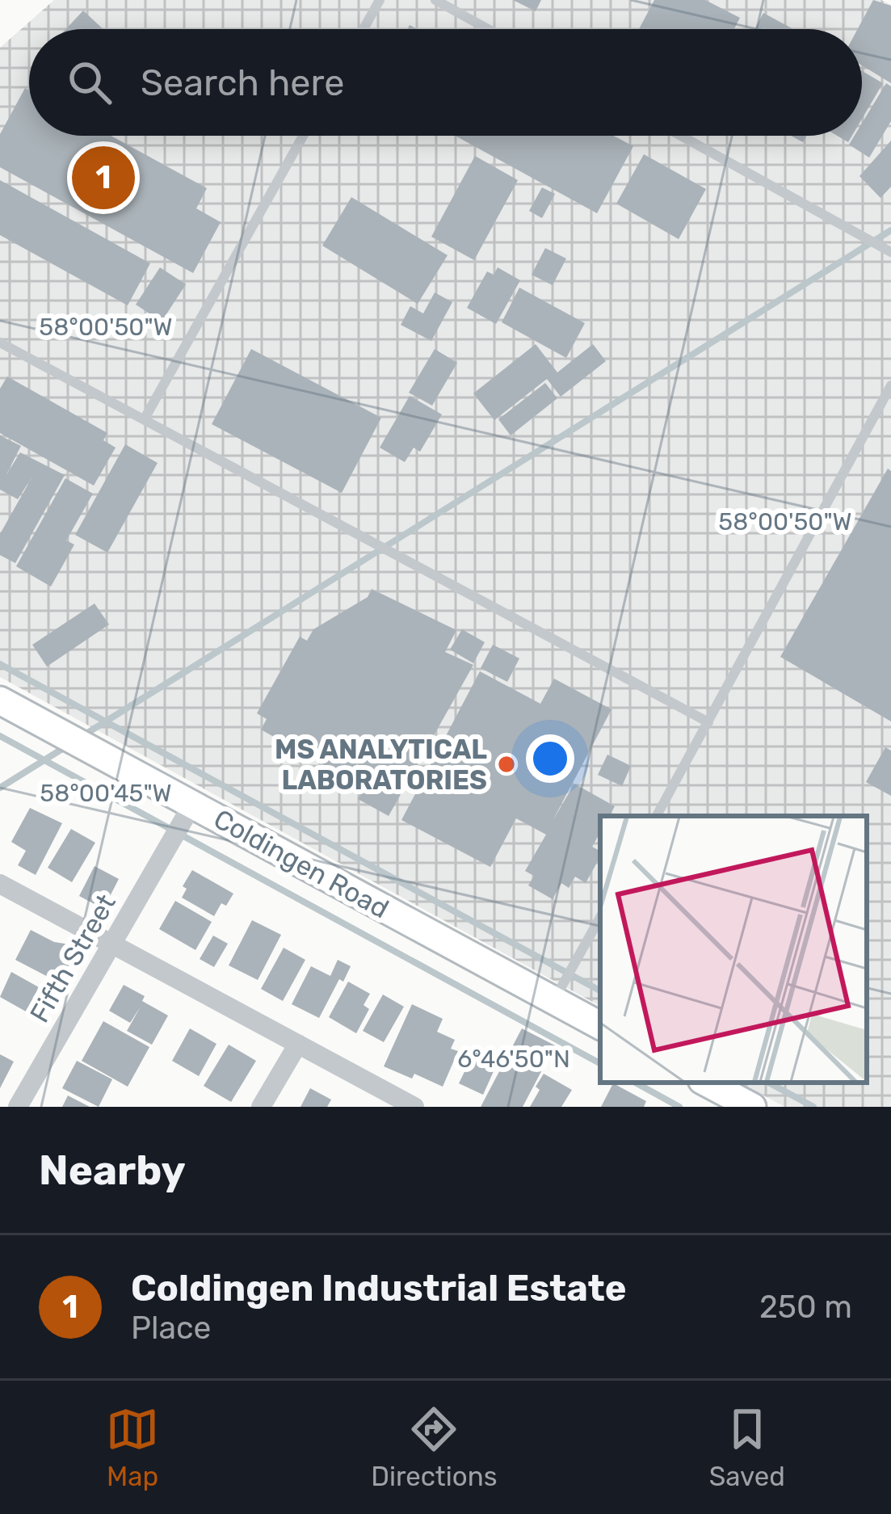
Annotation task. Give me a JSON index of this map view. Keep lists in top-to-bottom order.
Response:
{
  "streets": {
    "street": ["Coldingen Road", "Fifth Street"]
  },
  "crossings": [
    ["Coldingen Road", "Fifth Street"]
  ],
  "places": ["MS ANALYTICAL LABORATORIES"],
  "page": {
    "search": "Search here",
    "pins": "1",
    "heading": "Nearby",
    "list": [
      {
        "mark": "1",
        "name": "Coldingen Industrial Estate",
        "note": "Place",
        "value": "250 m"
      }
    ],
    "nav": ["Map", "Directions", "Saved"]
  },
  "coordinates": ["58°00'50\"W", "58°00'45\"W", "6°46'50\"N"]
}
